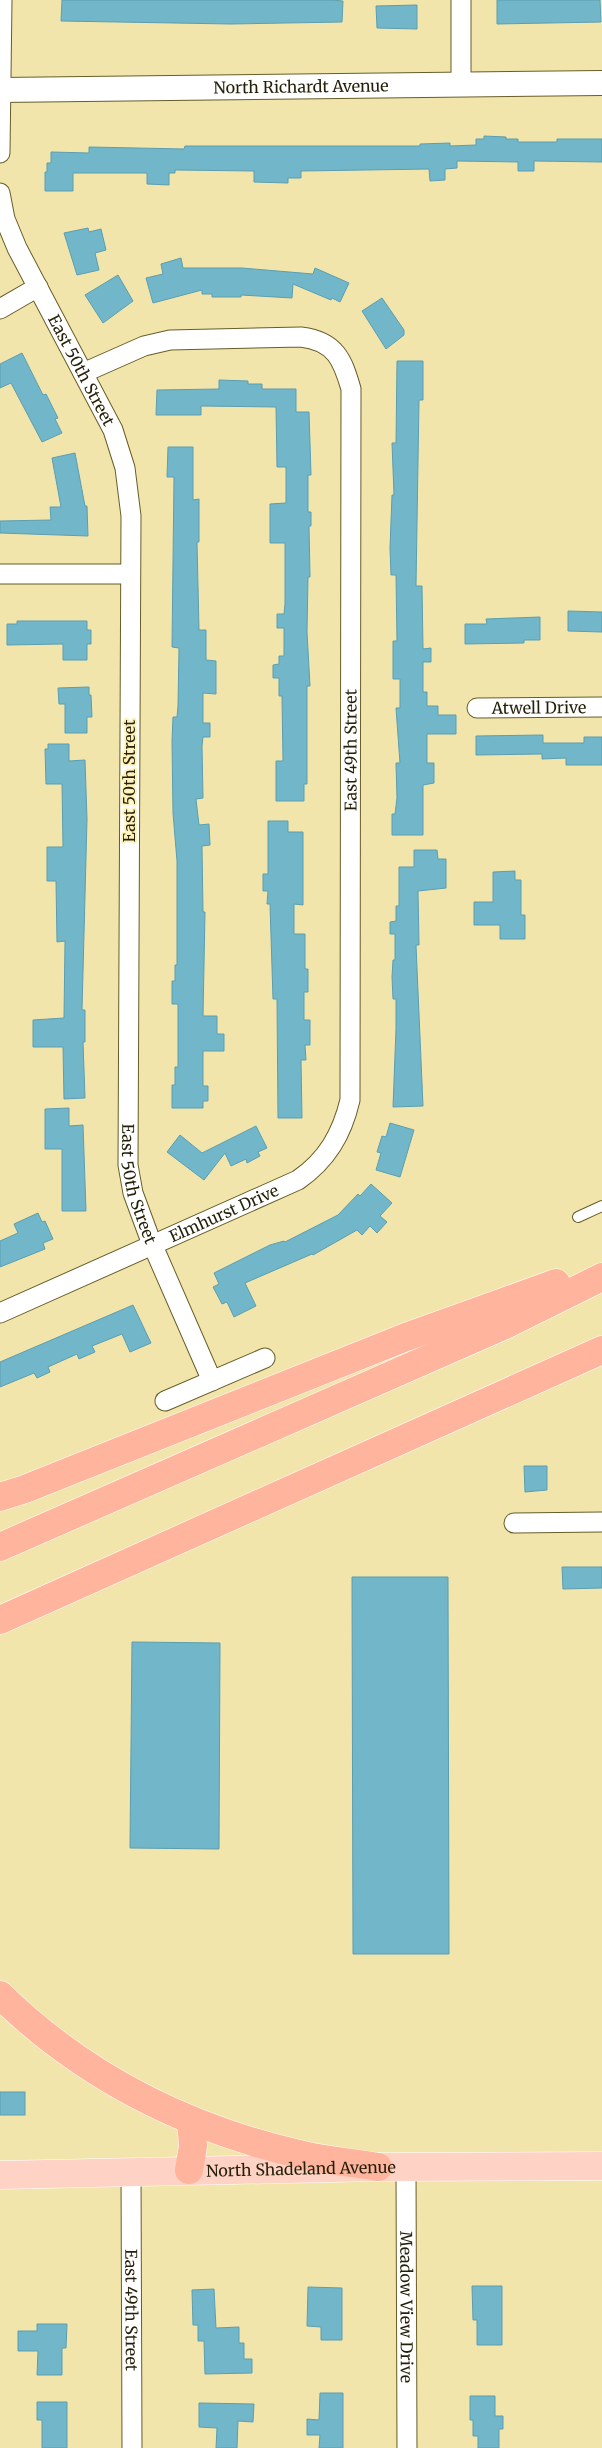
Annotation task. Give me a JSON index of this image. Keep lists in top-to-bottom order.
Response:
{
  "streets": {
    "main road": ["North Shadeland Avenue"],
    "street": [
      "North Richardt Avenue",
      "East 50th Street",
      "Atwell Drive",
      "East 49th Street",
      "Elmhurst Drive",
      "Meadow View Drive"
    ]
  },
  "crossings": [
    ["East 50th Street", "East 49th Street"],
    ["East 50th Street", "Elmhurst Drive"],
    ["East 49th Street", "Elmhurst Drive"],
    ["East 49th Street", "North Shadeland Avenue"],
    ["North Shadeland Avenue", "Meadow View Drive"]
  ]
}
